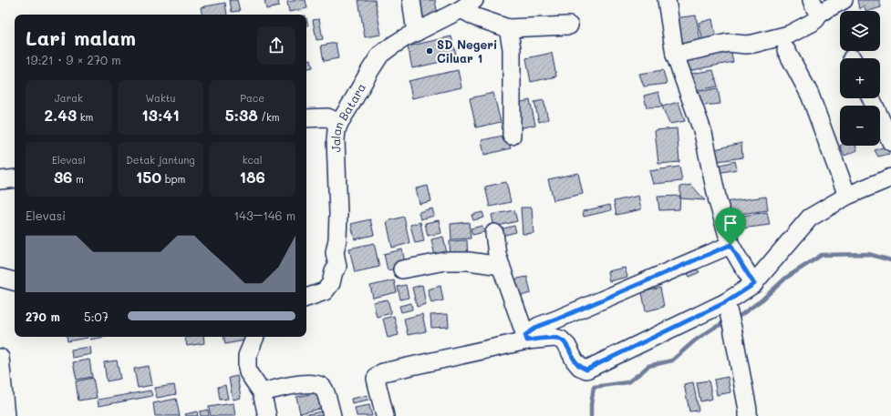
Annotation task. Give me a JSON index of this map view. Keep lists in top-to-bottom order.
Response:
{
  "streets": {
    "street": ["Jalan Batara"]
  },
  "places": ["SD Negeri Ciluar 1"],
  "page": {
    "map_buttons": ["+", "−"],
    "heading": ["Lari malam", "19:21 · 9 × 270 m"],
    "stats": [
      ["Jarak", "2.43 km"],
      ["Waktu", "13:41"],
      ["Pace", "5:38 /km"],
      ["Elevasi", "36 m"],
      ["Detak jantung", "150 bpm"],
      ["kcal", "186"]
    ],
    "chart": ["Elevasi", "143–146 m"],
    "list": [
      {
        "name": "270 m",
        "note": "5:07"
      }
    ]
  }
}
